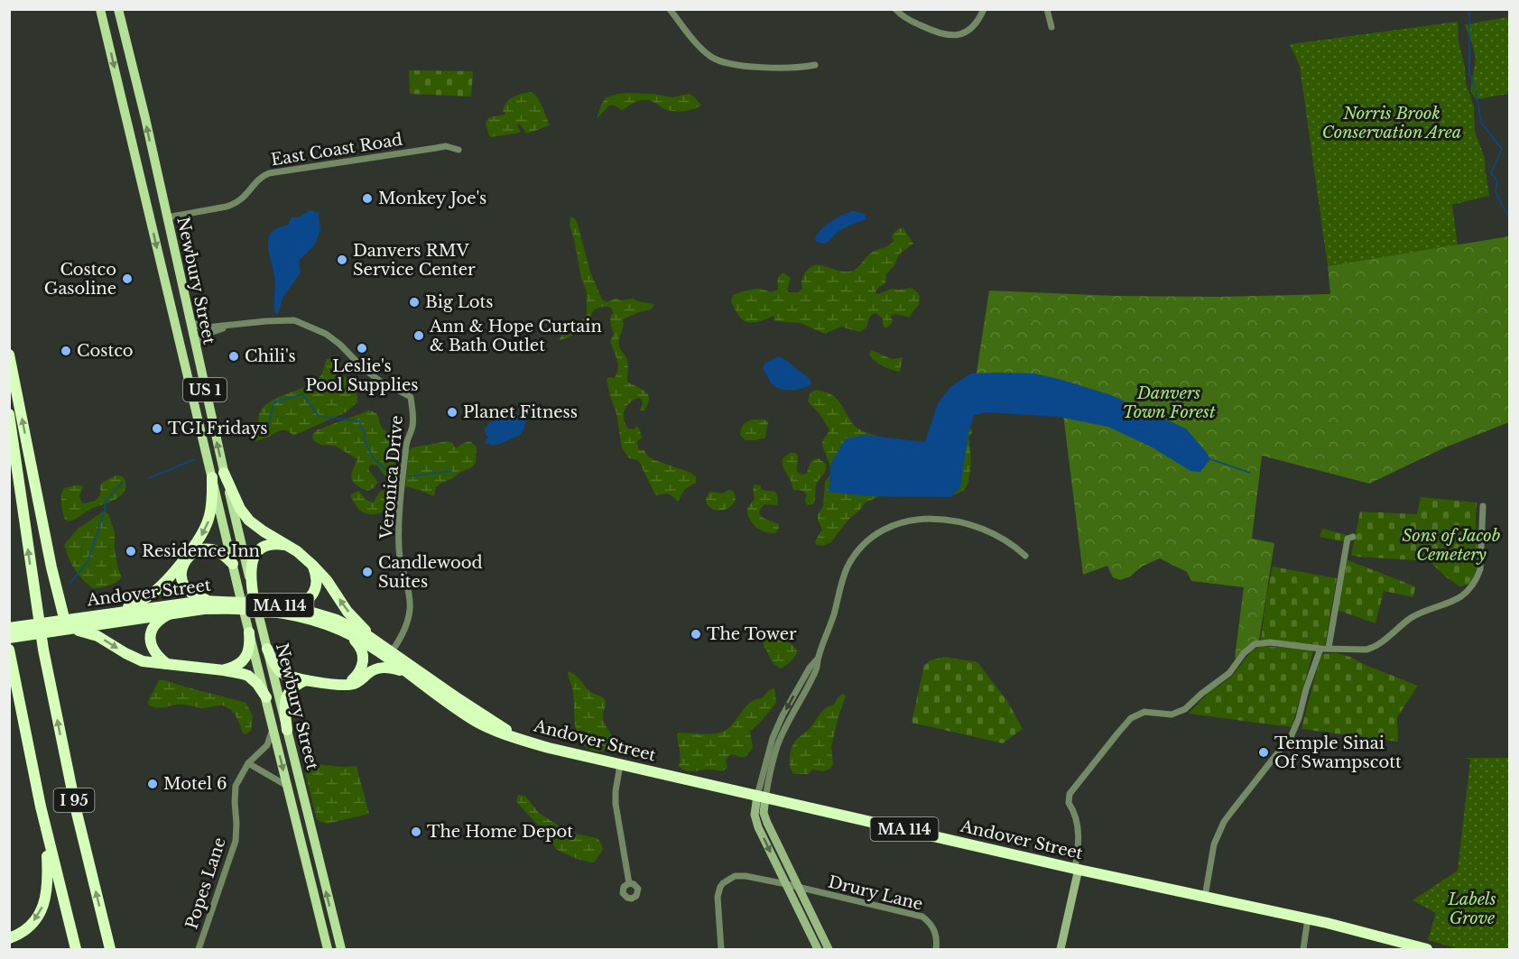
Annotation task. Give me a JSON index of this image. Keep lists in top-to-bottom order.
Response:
{
  "streets": {
    "highway": ["Andover Street", "MA 114", "I 95"],
    "main road": ["Newbury Street", "US 1"],
    "street": [
      "East Coast Road",
      "Veronica Drive",
      "Popes Lane",
      "Drury Lane"
    ]
  },
  "crossings": [
    ["East Coast Road", "Newbury Street"],
    ["Newbury Street", "Popes Lane"],
    ["Veronica Drive", "Andover Street"]
  ],
  "parks": [
    "Norris Brook Conservation Area",
    "Danvers Town Forest",
    "Sons of Jacob Cemetery",
    "Labels Grove"
  ],
  "places": [
    "Monkey Joe's",
    "Danvers RMV Service Center",
    "Costco Gasoline",
    "Big Lots",
    "Ann & Hope Curtain & Bath Outlet",
    "Leslie's Pool Supplies",
    "Costco",
    "Chili's",
    "Planet Fitness",
    "TGI Fridays",
    "Residence Inn",
    "Candlewood Suites",
    "The Tower",
    "Temple Sinai Of Swampscott",
    "Motel 6",
    "The Home Depot"
  ]
}
